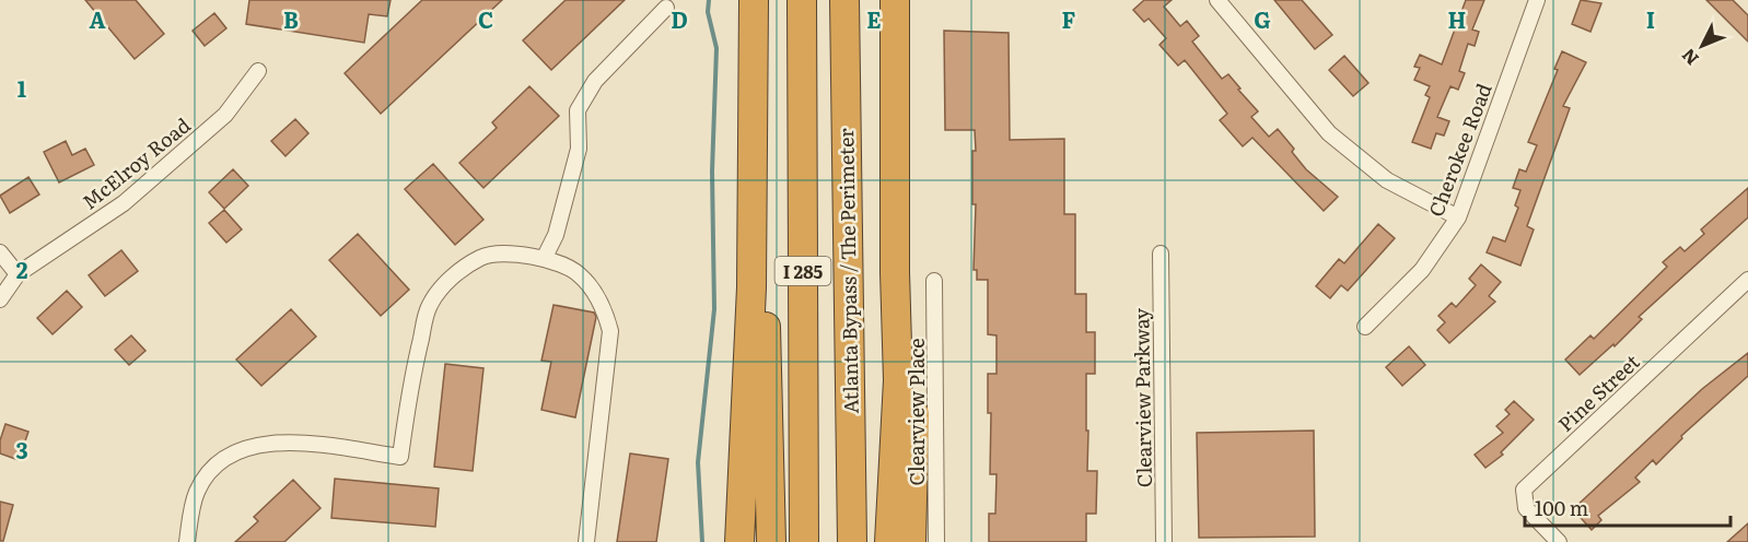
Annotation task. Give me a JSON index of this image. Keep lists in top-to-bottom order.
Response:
{
  "streets": {
    "highway": ["I 285", "Atlanta Bypass / The Perimeter"],
    "street": [
      "Cherokee Road",
      "McElroy Road",
      "Pine Street",
      "Clearview Parkway",
      "Clearview Place"
    ]
  },
  "scale_bar": "100 m",
  "north": "bottom left",
  "grid": {
    "columns": [
      "A",
      "B",
      "C",
      "D",
      "E",
      "F",
      "G",
      "H",
      "I"
    ],
    "rows": ["1", "2", "3"]
  }
}
